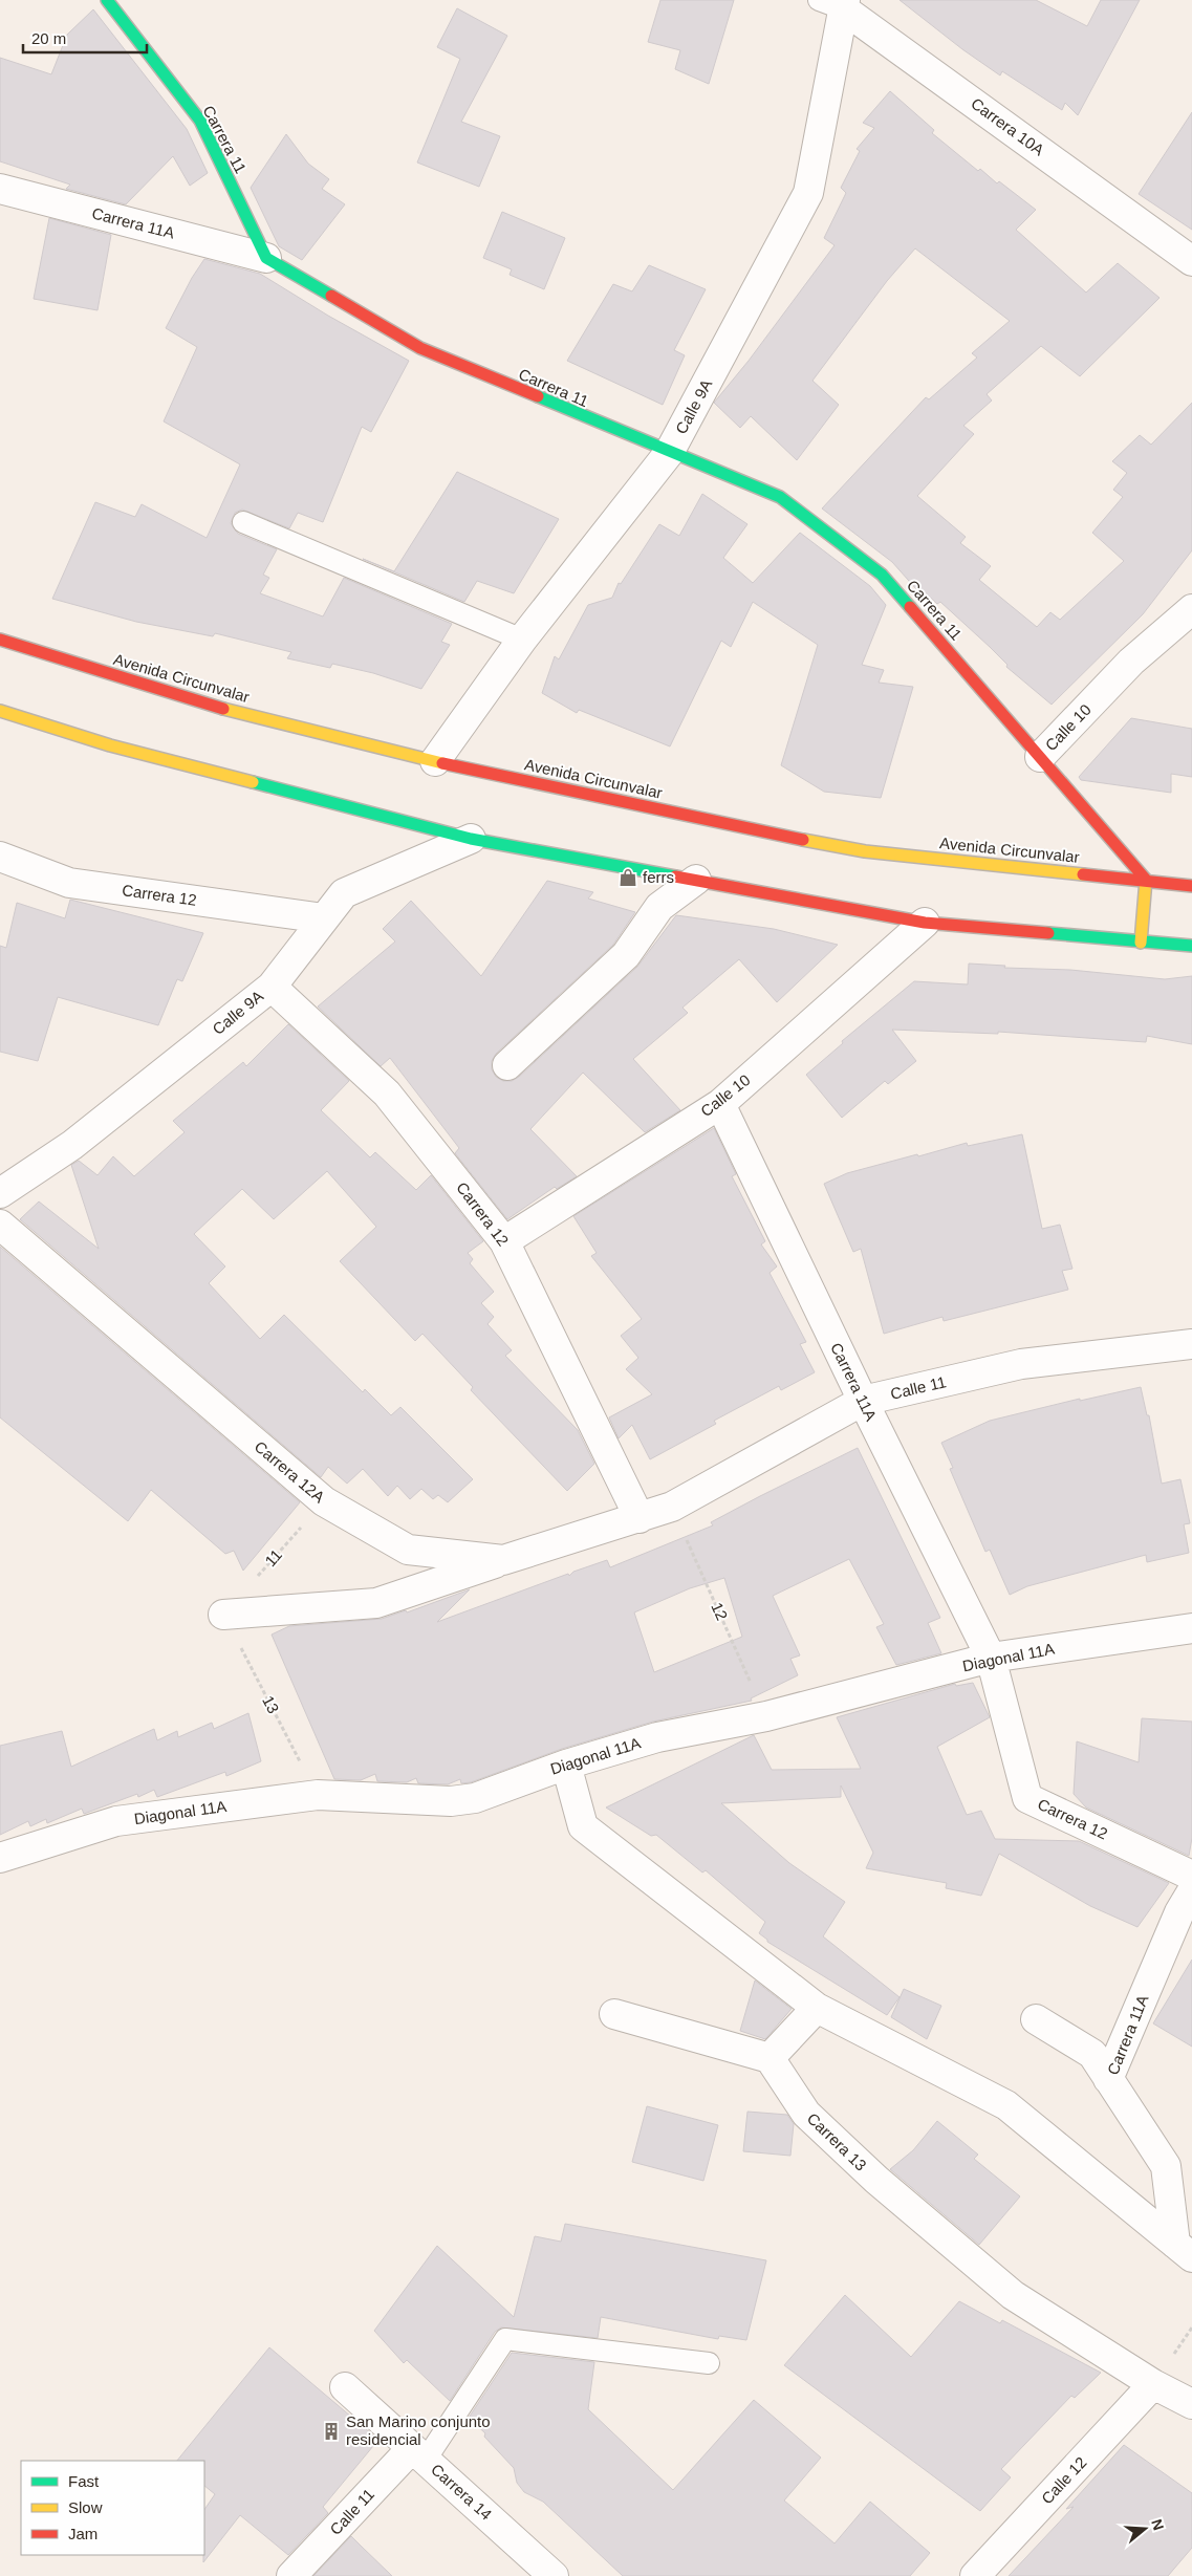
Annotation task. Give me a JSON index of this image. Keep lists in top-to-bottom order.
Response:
{
  "streets": {
    "main road": ["Carrera 11", "Avenida Circunvalar", "Calle 10"],
    "street": [
      "Carrera 10A",
      "Carrera 11A",
      "Calle 9A",
      "Carrera 12",
      "Calle 11",
      "Carrera 12A",
      "Diagonal 11A",
      "Carrera 13",
      "Calle 12",
      "Carrera 14"
    ],
    "path": ["11", "12", "13"]
  },
  "crossings": [
    ["Carrera 10A", "Calle 9A"],
    ["Carrera 11", "Carrera 11A"],
    ["Carrera 11", "Calle 9A"],
    ["Carrera 11", "Calle 10"],
    ["Carrera 11A", "Calle 10"],
    ["Carrera 11A", "Carrera 12"],
    ["Carrera 11A", "Calle 11"],
    ["Carrera 11A", "Diagonal 11A"],
    ["Calle 9A", "Avenida Circunvalar"],
    ["Calle 9A", "Carrera 12"],
    ["Avenida Circunvalar", "Calle 10"],
    ["Calle 10", "Carrera 12"],
    ["Carrera 12", "Calle 11"],
    ["Carrera 12", "Carrera 12A"],
    ["Carrera 12", "Diagonal 11A"],
    ["Calle 11", "Carrera 12A"],
    ["Calle 11", "12"],
    ["Calle 11", "Carrera 14"],
    ["Carrera 12A", "11"],
    ["11", "13"],
    ["12", "Diagonal 11A"],
    ["Diagonal 11A", "13"],
    ["Carrera 13", "Calle 12"]
  ],
  "places": {
    "shop": ["ferrs"],
    "building": ["San Marino conjunto residencial"]
  },
  "legend": ["Fast", "Slow", "Jam"],
  "scale_bar": "20 m",
  "north": "right"
}
